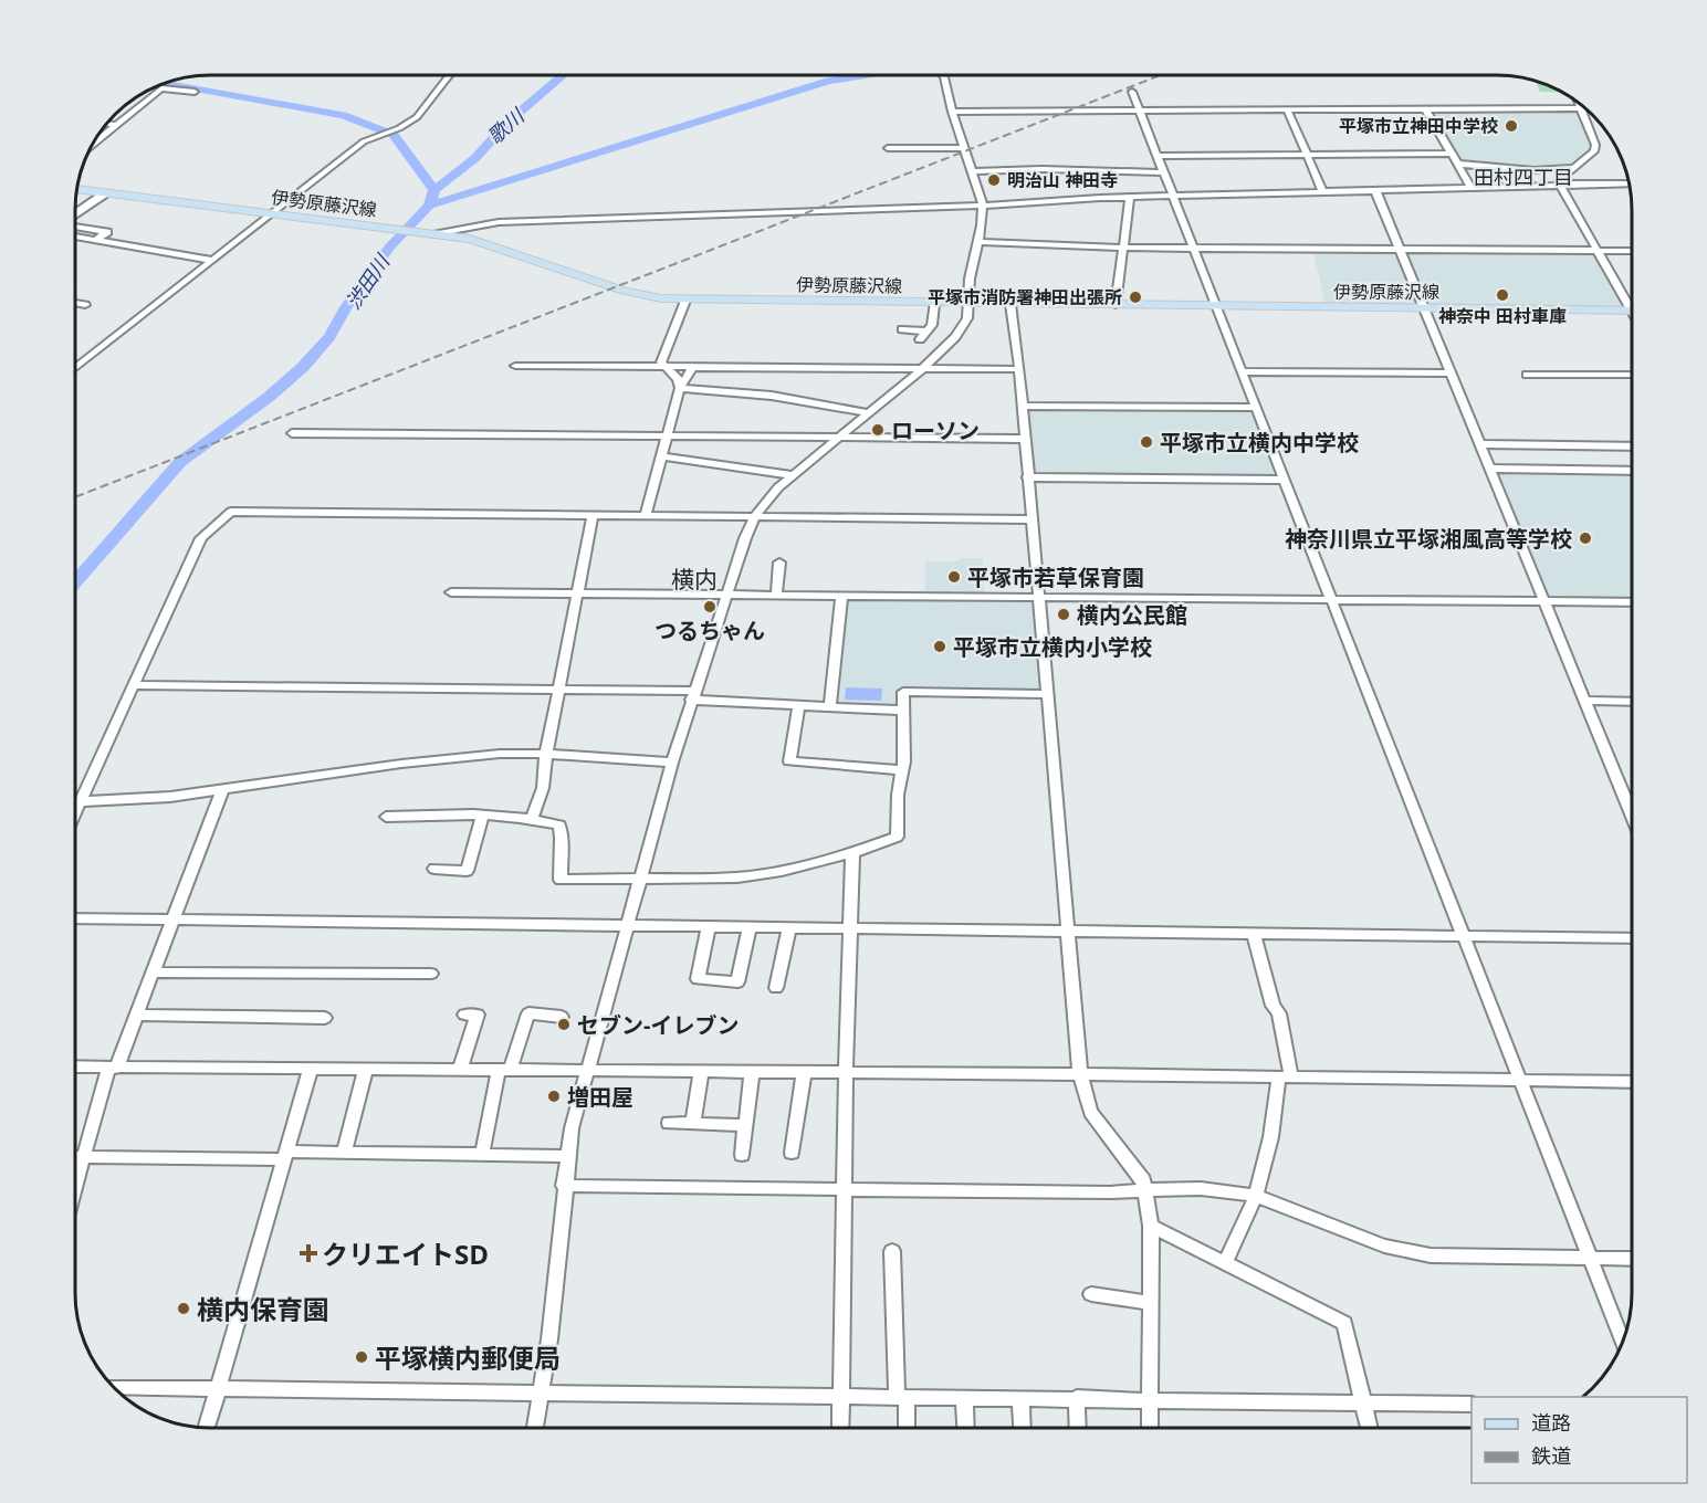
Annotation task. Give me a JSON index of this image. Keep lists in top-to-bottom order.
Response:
{
  "streets": {
    "main road": ["伊勢原藤沢線"]
  },
  "districts": ["田村四丁目", "横内"],
  "water": ["歌川", "渋田川"],
  "places": {
    "other": [
      "平塚市立神田中学校",
      "明治山 神田寺",
      "神奈中 田村車庫",
      "平塚市消防署神田出張所",
      "ローソン",
      "平塚市立横内中学校",
      "神奈川県立平塚湘風高等学校",
      "平塚市若草保育園",
      "つるちゃん",
      "横内公民館",
      "平塚市立横内小学校",
      "セブン-イレブン",
      "増田屋",
      "横内保育園",
      "平塚横内郵便局"
    ],
    "health": ["クリエイトSD"]
  },
  "legend": ["道路", "鉄道"]
}
